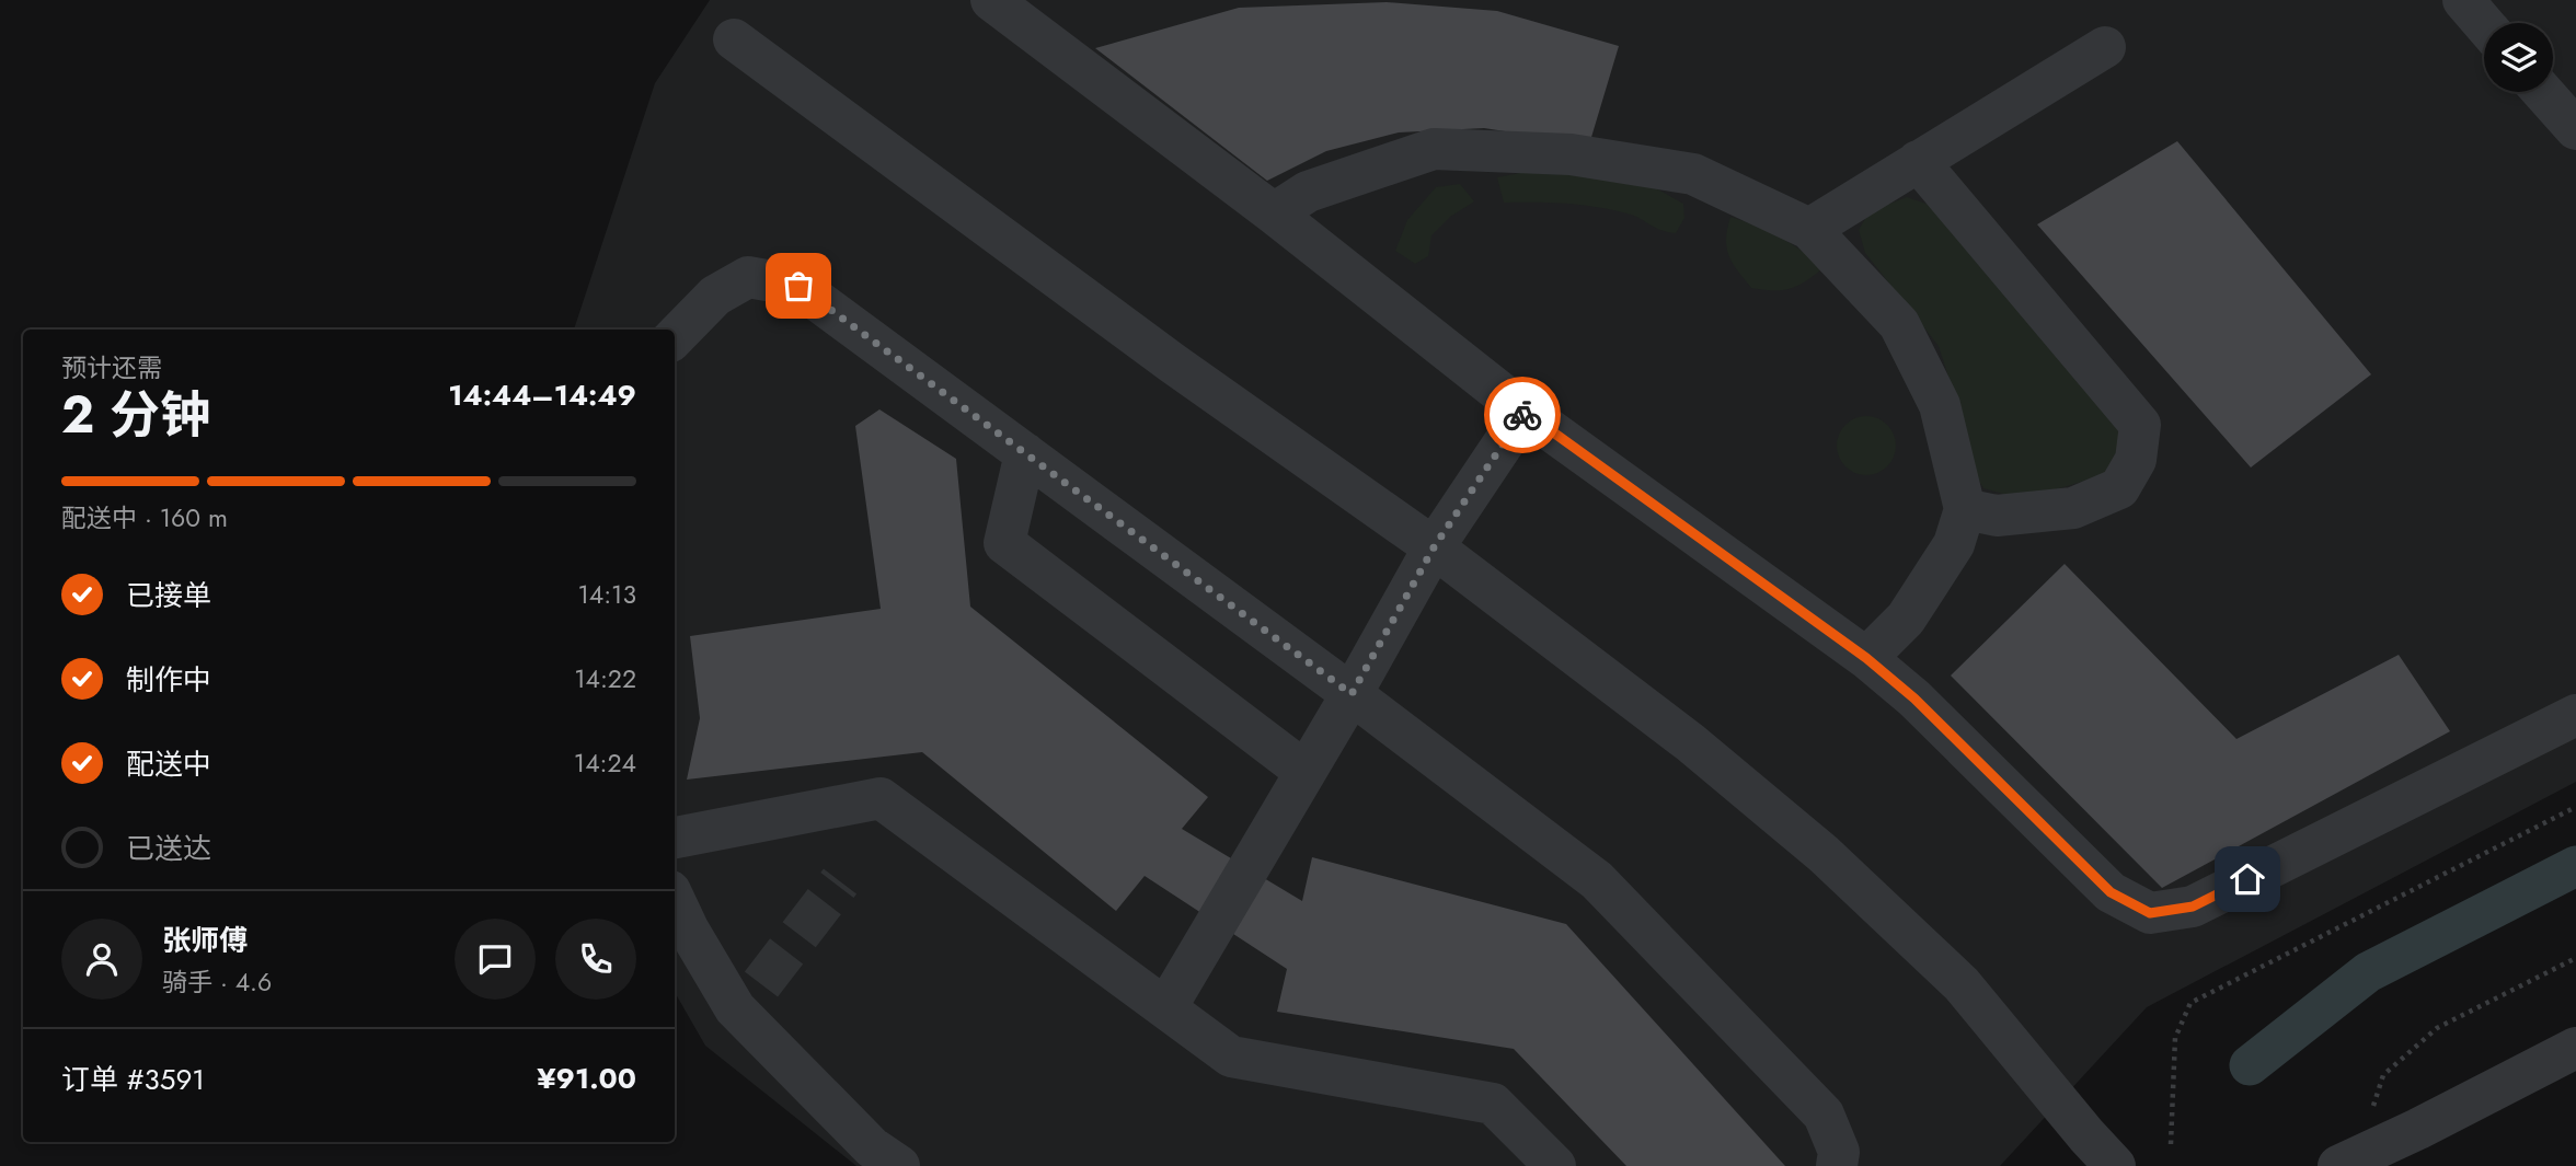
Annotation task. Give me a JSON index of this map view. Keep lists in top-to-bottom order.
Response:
{
  "page": {
    "heading": ["2 分钟", "预计还需", "14:44–14:49"],
    "panel": [
      "张师傅",
      "骑手 · 4.6",
      "订单 #3591",
      "¥91.00"
    ],
    "bar": "配送中 · 160 m",
    "list": [
      ["已接单", "14:13"],
      ["制作中", "14:22"],
      ["配送中", "14:24"],
      "已送达"
    ]
  }
}
